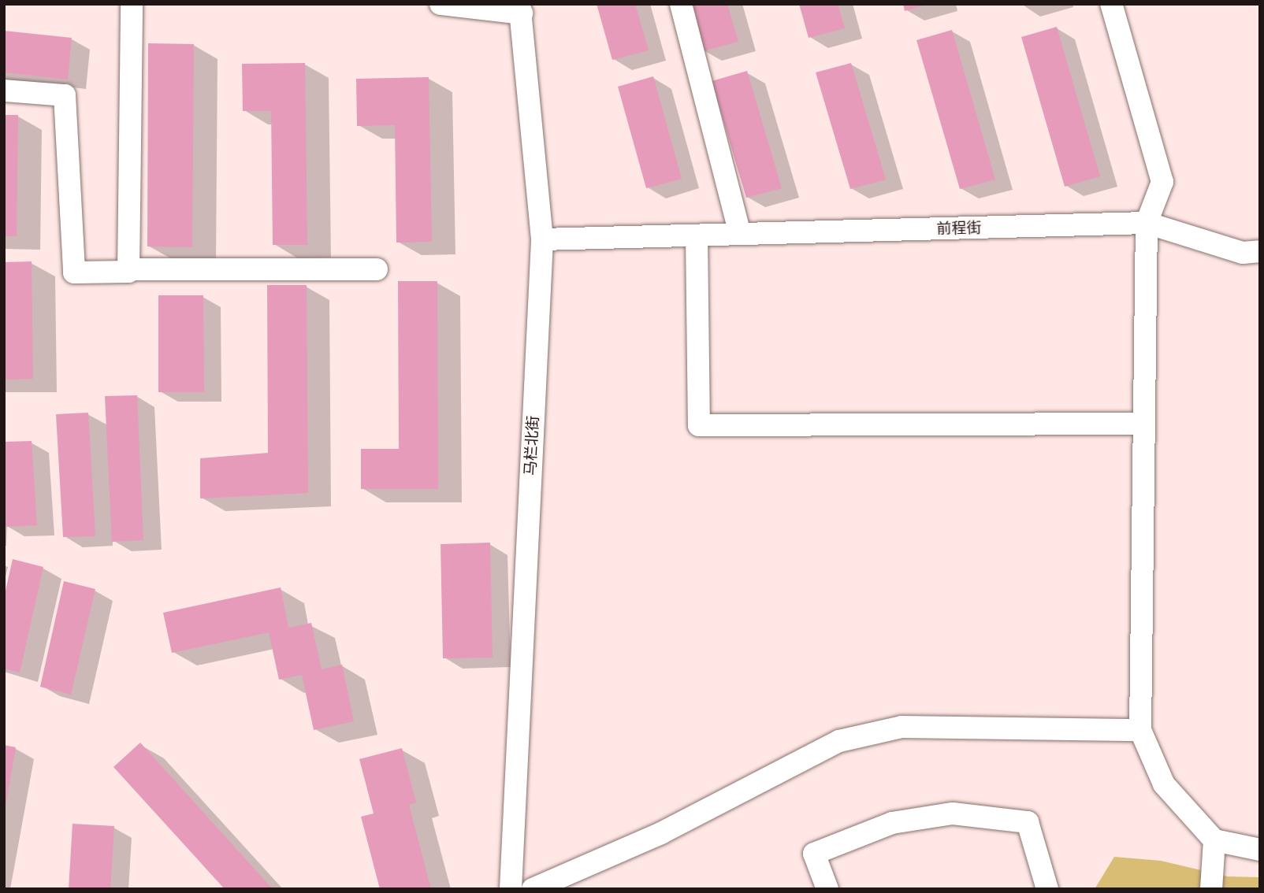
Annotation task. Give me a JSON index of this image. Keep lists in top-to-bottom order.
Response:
{
  "streets": {
    "street": ["前程街", "马栏北街"]
  },
  "crossings": [
    ["前程街", "马栏北街"]
  ]
}
